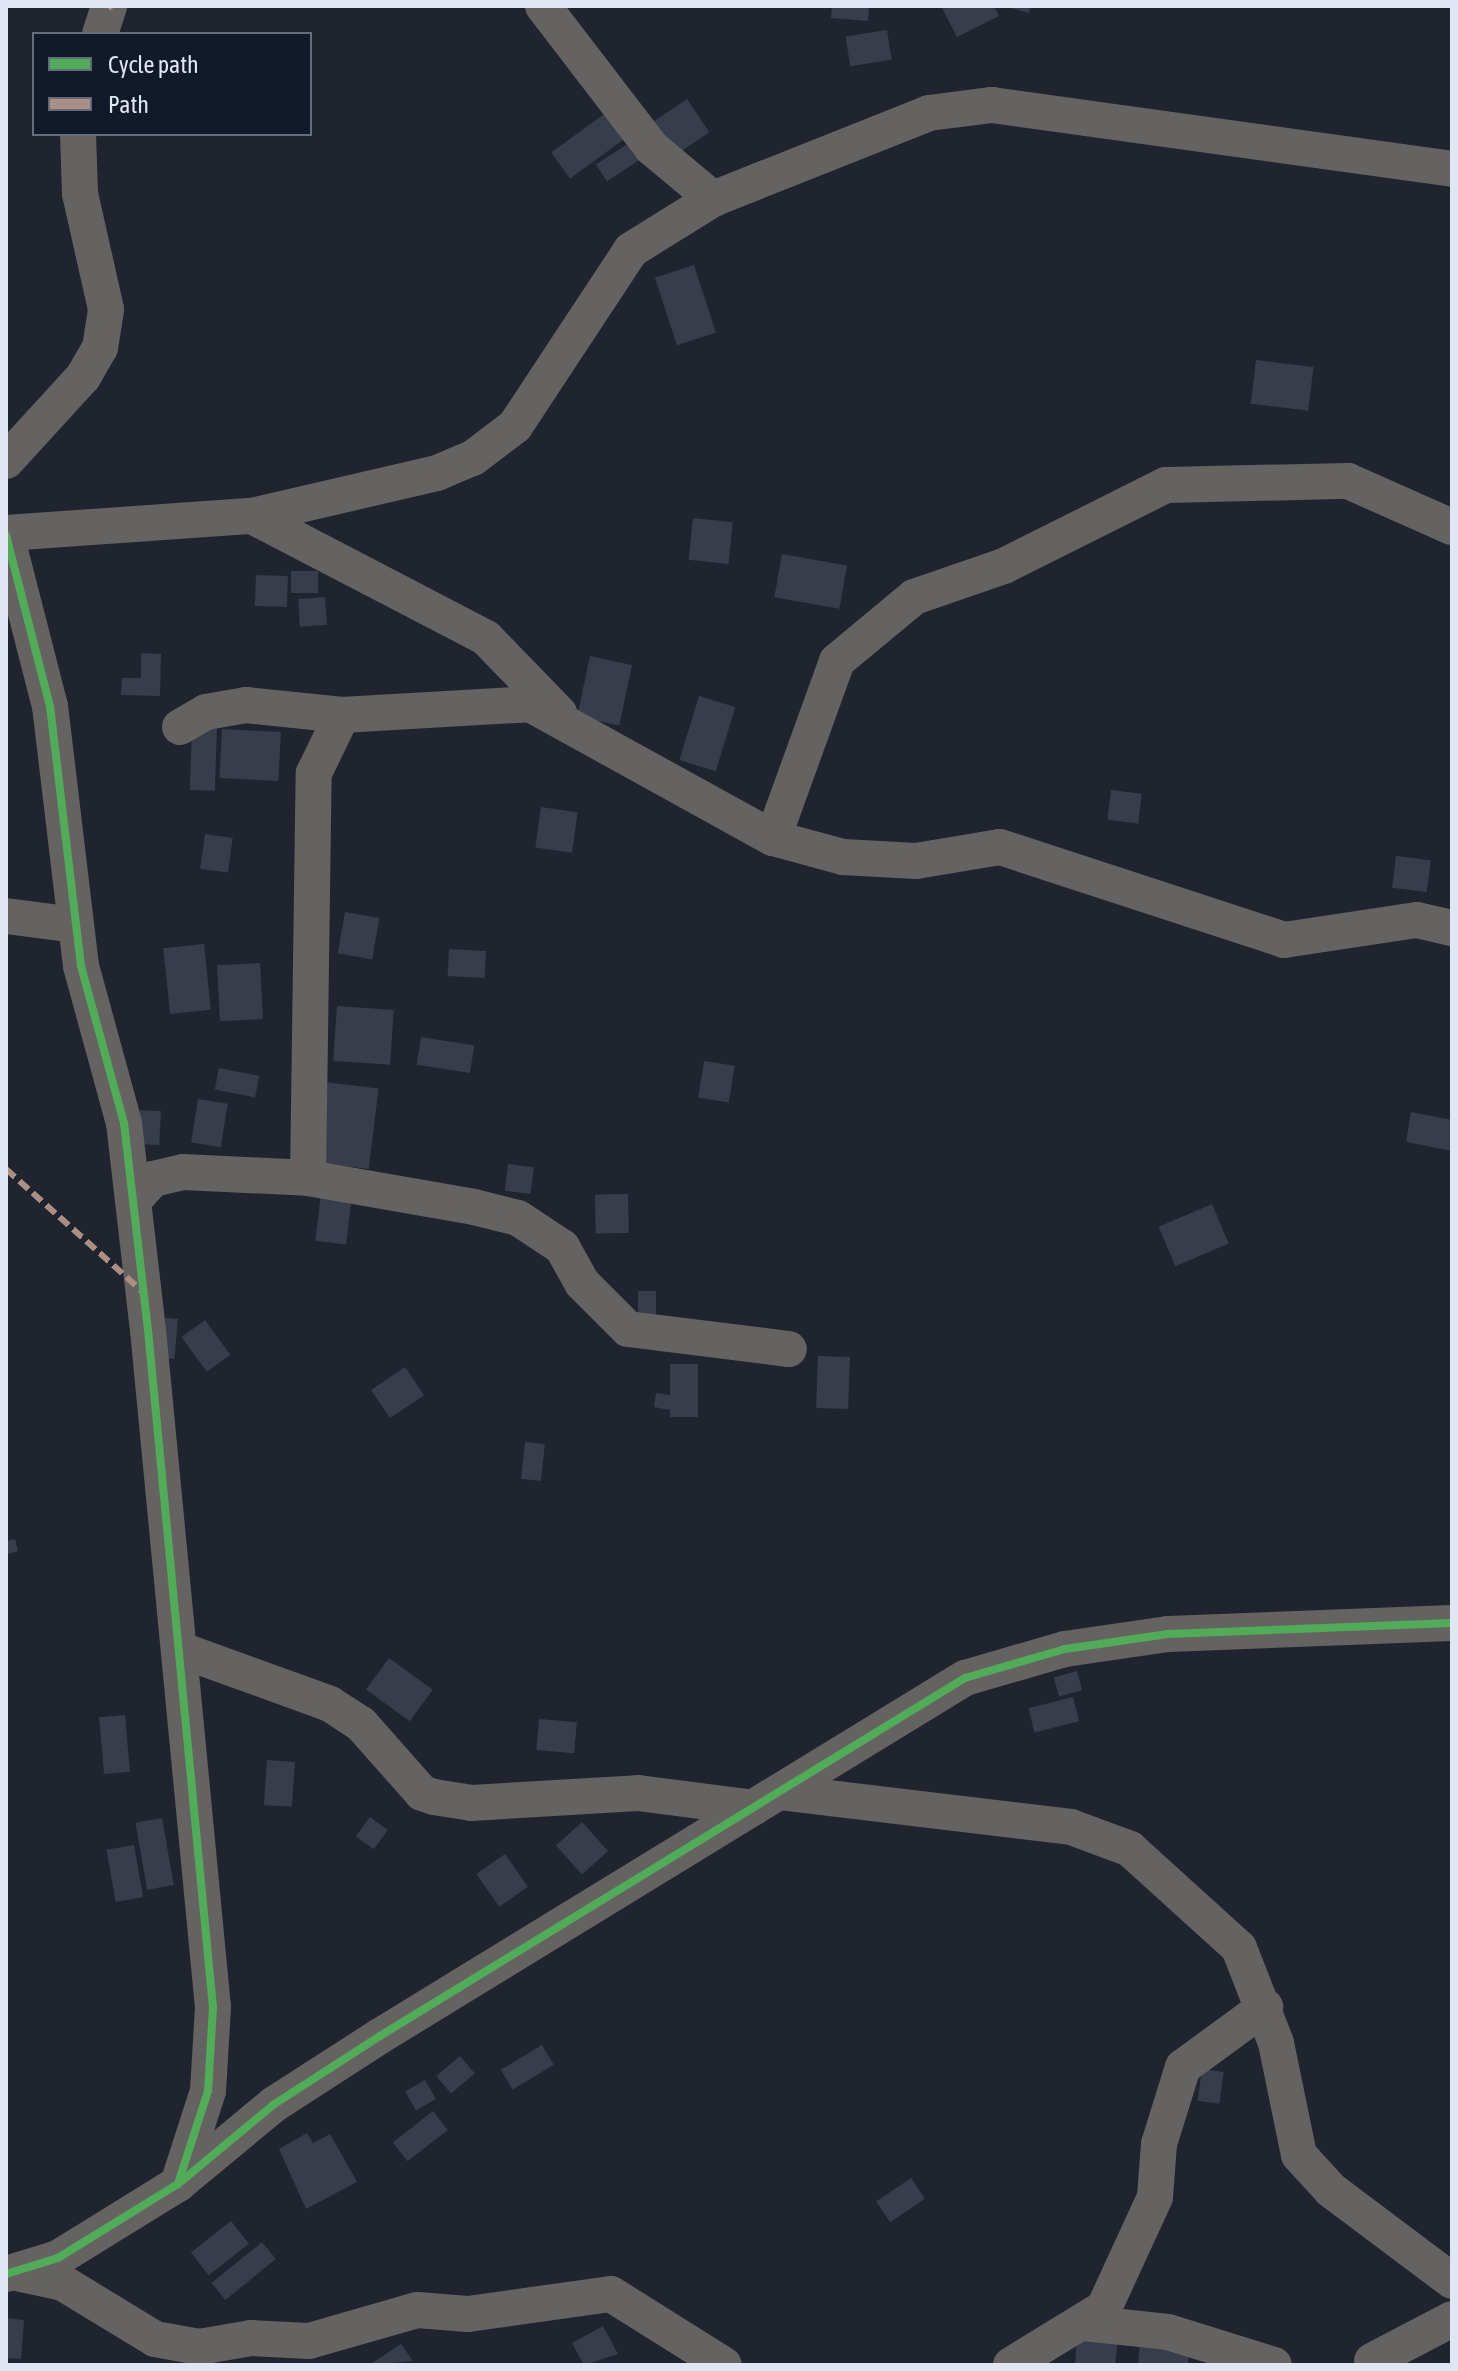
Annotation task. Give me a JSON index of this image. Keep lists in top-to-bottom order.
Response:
{
  "legend": ["Cycle path", "Path"]
}
